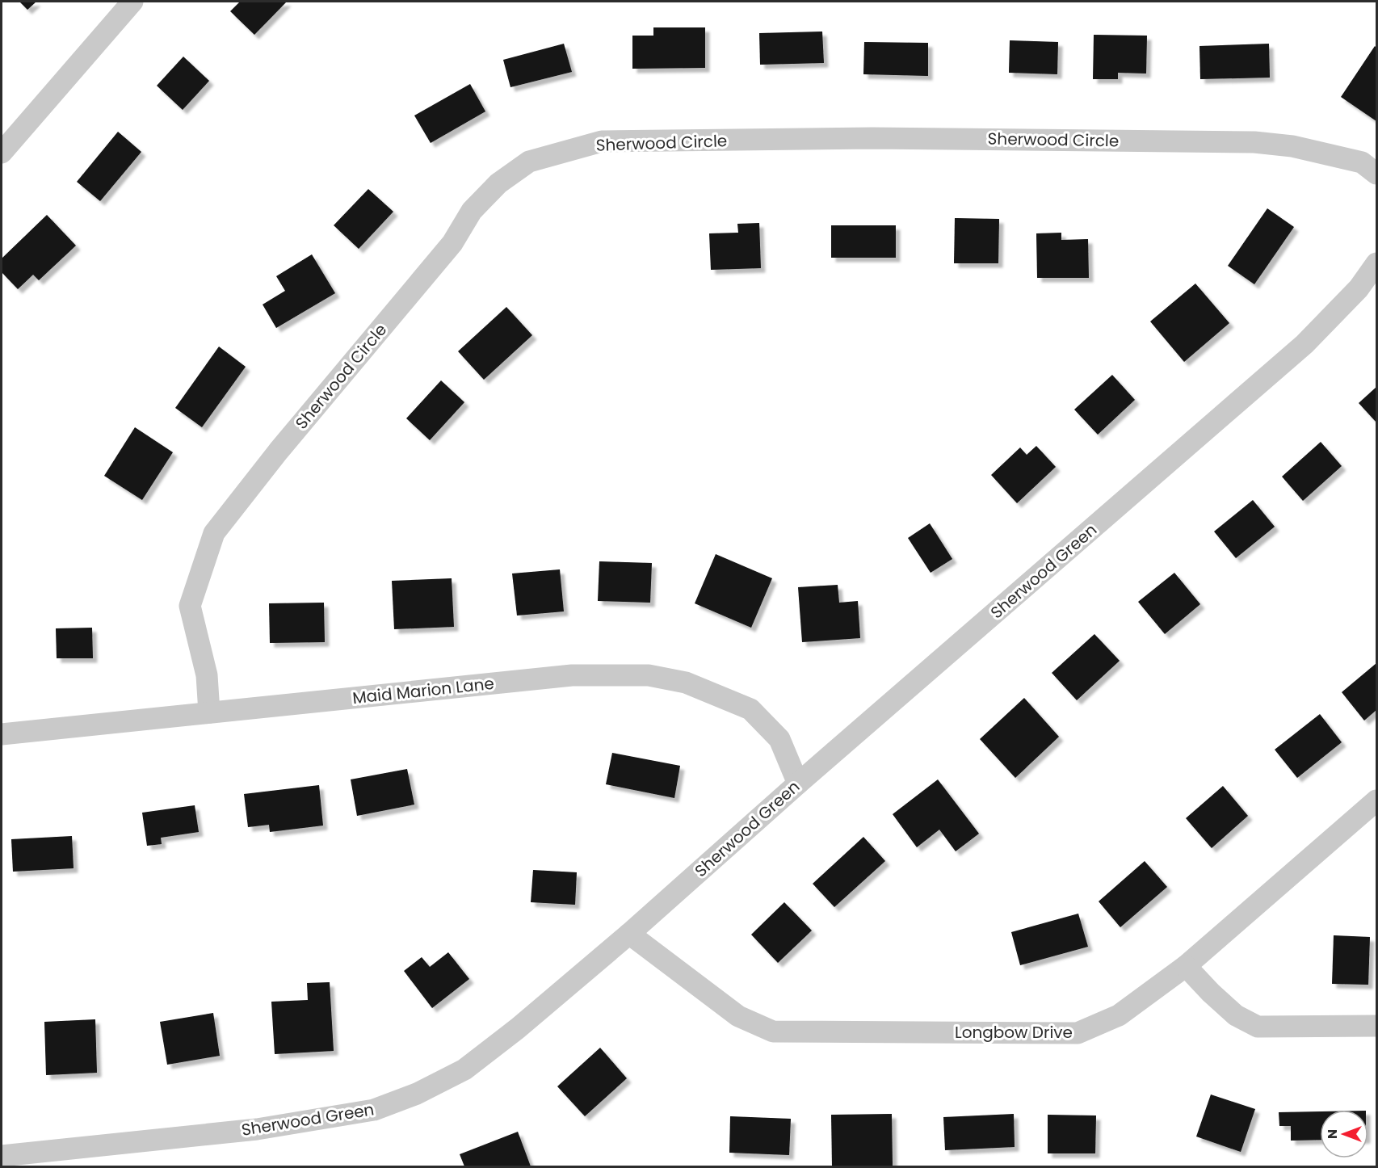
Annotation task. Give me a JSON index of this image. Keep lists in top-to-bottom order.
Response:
{
  "streets": {
    "street": [
      "Sherwood Circle",
      "Sherwood Green",
      "Maid Marion Lane",
      "Longbow Drive"
    ]
  },
  "crossings": [
    ["Sherwood Circle", "Maid Marion Lane"],
    ["Sherwood Green", "Maid Marion Lane"],
    ["Sherwood Green", "Longbow Drive"]
  ],
  "north": "left"
}
